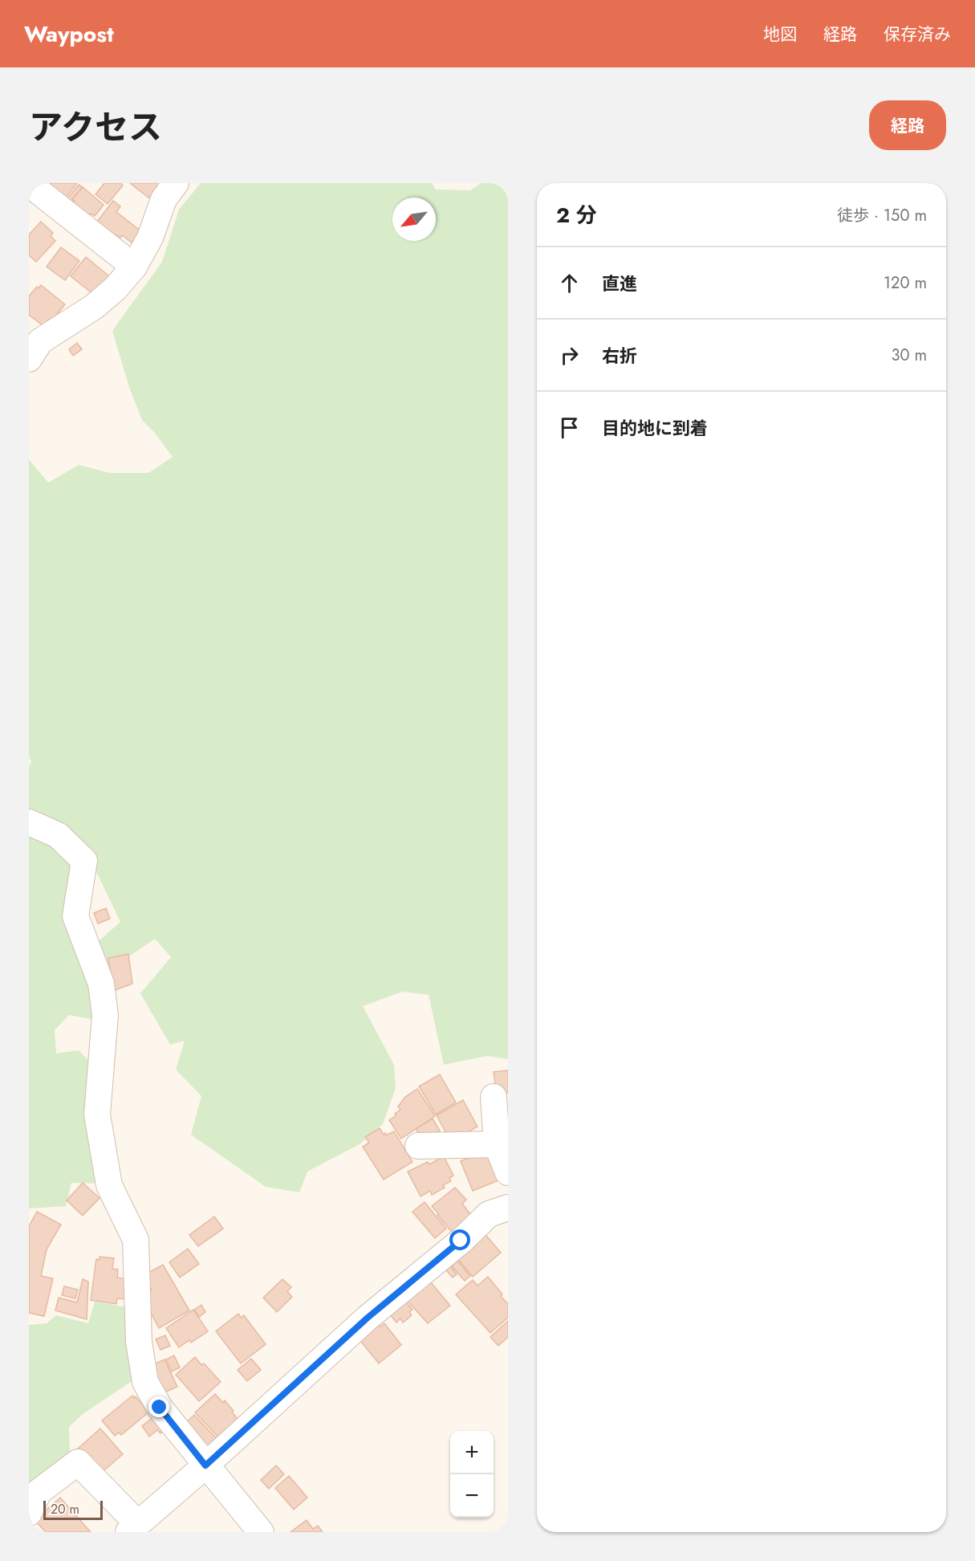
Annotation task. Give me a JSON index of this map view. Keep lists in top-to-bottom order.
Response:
{
  "scale_bar": "20 m",
  "north": "bottom left",
  "page": {
    "header": "Waypost",
    "nav": ["地図", "経路", "保存済み"],
    "title": "アクセス",
    "buttons": "経路",
    "heading": ["2 分", "徒歩 · 150 m"],
    "list": [
      ["直進", "120 m"],
      ["右折", "30 m"],
      "目的地に到着"
    ],
    "map_buttons": ["+", "−"],
    "scale": "20 m"
  }
}
